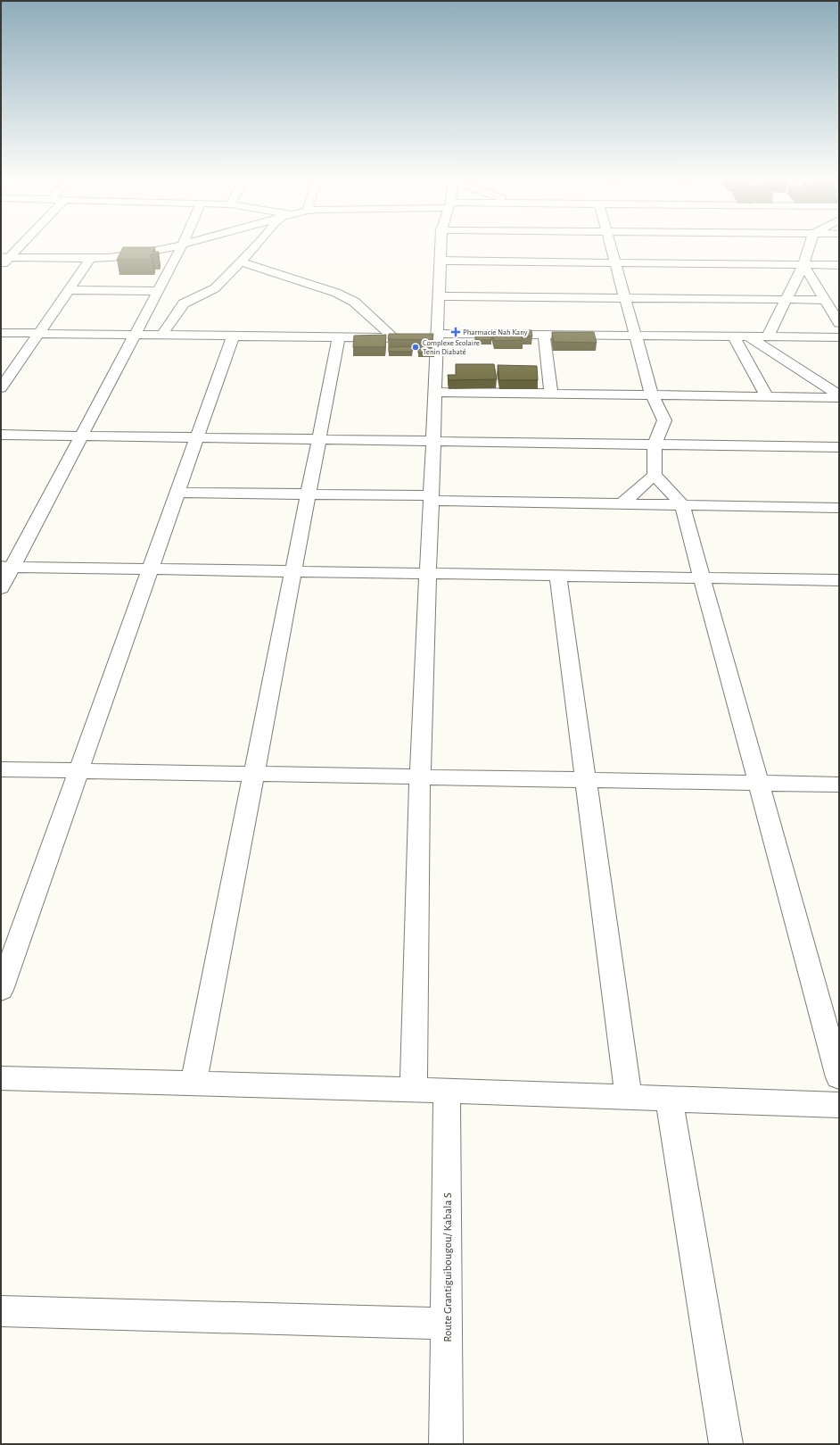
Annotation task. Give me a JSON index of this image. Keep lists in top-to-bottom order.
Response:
{
  "streets": {
    "street": ["Route Grantiguibougou/ Kabala S"]
  },
  "places": {
    "health": ["Pharmacie Nah Kany"],
    "other": ["Complexe Scolaire Tenin Diabaté"]
  }
}
